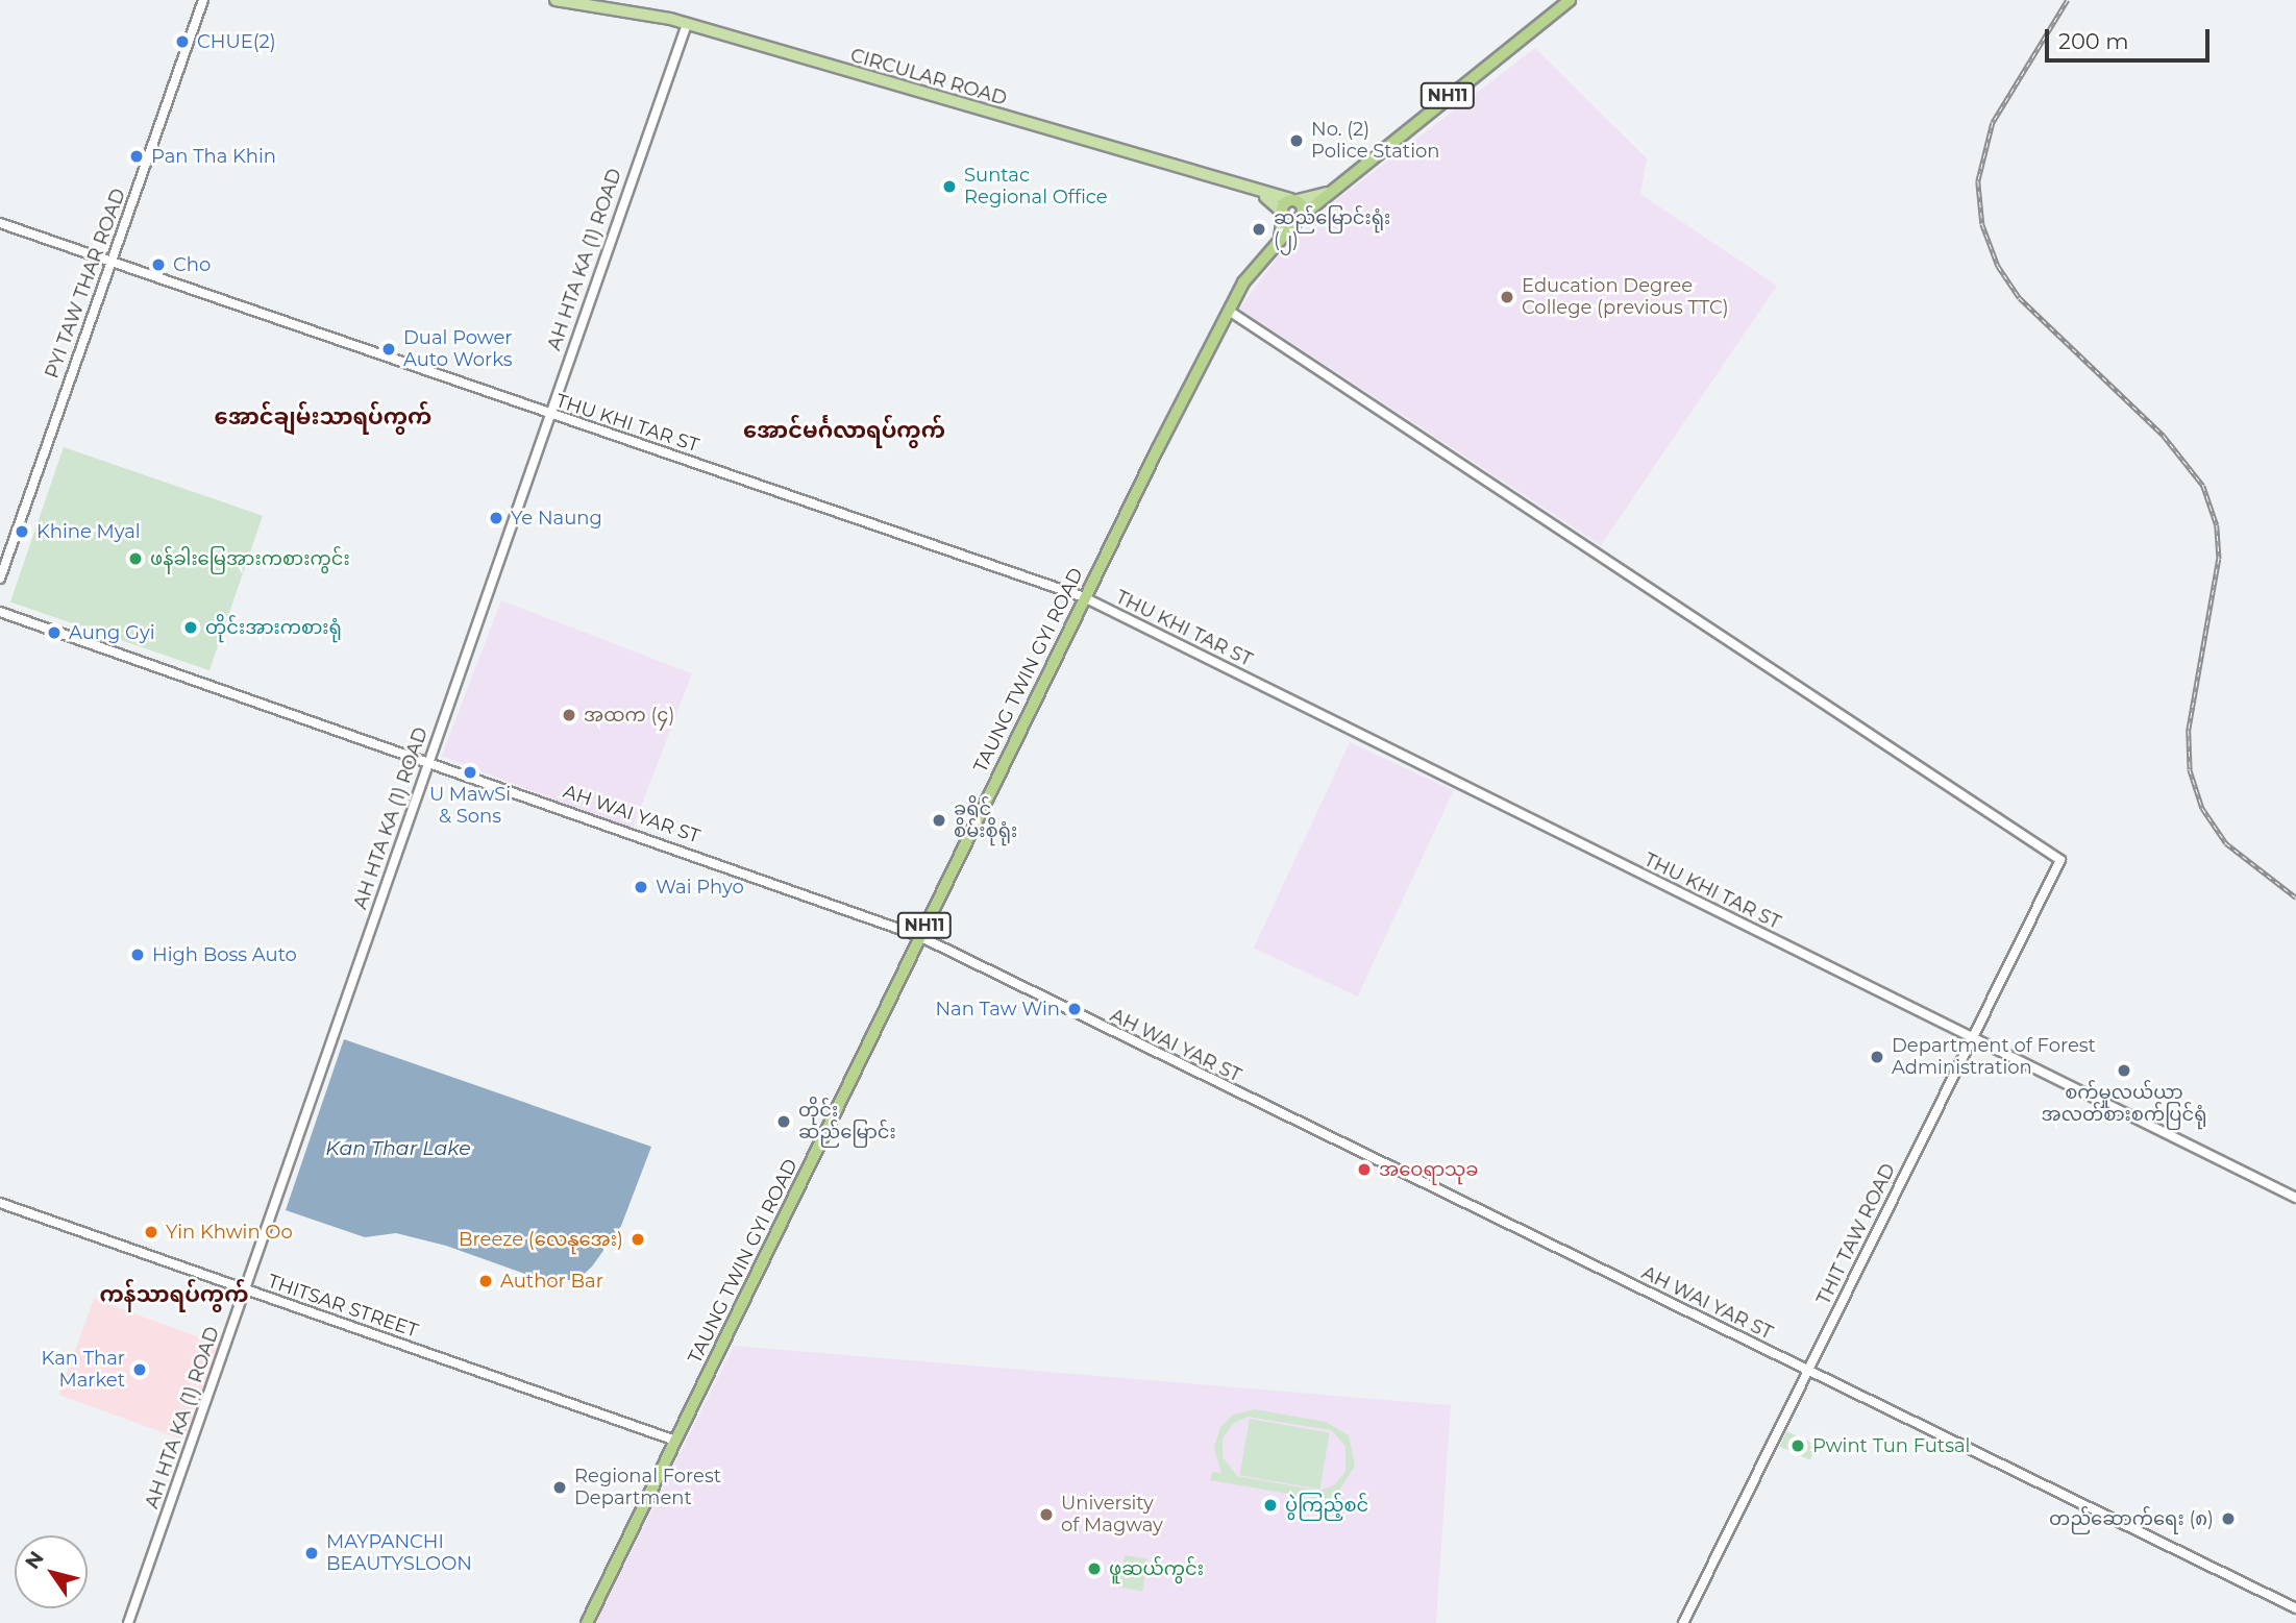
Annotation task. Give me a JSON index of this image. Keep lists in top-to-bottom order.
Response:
{
  "streets": {
    "highway": ["NH11", "TAUNG TWIN GYI ROAD"],
    "main road": ["CIRCULAR ROAD"],
    "street": [
      "AH HTA KA (1) ROAD",
      "PYI TAW THAR ROAD",
      "THU KHI TAR ST",
      "AH WAI YAR ST",
      "THIT TAW ROAD",
      "THITSAR STREET"
    ]
  },
  "crossings": [
    ["CIRCULAR ROAD", "NH11"],
    ["CIRCULAR ROAD", "AH HTA KA (1) ROAD"],
    ["NH11", "TAUNG TWIN GYI ROAD"],
    ["AH HTA KA (1) ROAD", "THU KHI TAR ST"],
    ["AH HTA KA (1) ROAD", "AH WAI YAR ST"],
    ["AH HTA KA (1) ROAD", "THITSAR STREET"],
    ["PYI TAW THAR ROAD", "THU KHI TAR ST"],
    ["THU KHI TAR ST", "TAUNG TWIN GYI ROAD"],
    ["THU KHI TAR ST", "THIT TAW ROAD"],
    ["TAUNG TWIN GYI ROAD", "AH WAI YAR ST"],
    ["TAUNG TWIN GYI ROAD", "THIT TAW ROAD"],
    ["TAUNG TWIN GYI ROAD", "THITSAR STREET"],
    ["AH WAI YAR ST", "THIT TAW ROAD"]
  ],
  "districts": ["အောင်ချမ်းသာရပ်ကွက်", "အောင်မင်္ဂလာရပ်ကွက်", "ကန်သာရပ်ကွက်"],
  "water": ["Kan Thar Lake"],
  "places": [
    "CHUE(2)",
    "No. (2) Police Station",
    "Pan Tha Khin",
    "Suntac Regional Office",
    "ဆည်မြောင်းရုံး (၂)",
    "Cho",
    "Education Degree College (previous TTC)",
    "Dual Power Auto Works",
    "Ye Naung",
    "Khine Myal",
    "ဖန်ခါးမြေအားကစားကွင်း",
    "တိုင်းအားကစားရုံ",
    "Aung Gyi",
    "အထက (၄)",
    "U MawSi & Sons",
    "ခရိုင် စိမ်းစိုရုံး",
    "Wai Phyo",
    "High Boss Auto",
    "Nan Taw Win",
    "Department of Forest Administration",
    "စက်မှုလယ်ယာ အလတ်စားစက်ပြင်ရုံ",
    "တိုင်း ဆည်မြောင်း",
    "အဝေရာသုခ",
    "Yin Khwin Oo",
    "Breeze (လေနုအေး)",
    "Author Bar",
    "Kan Thar Market",
    "Pwint Tun Futsal",
    "Regional Forest Department",
    "ပွဲကြည့်စင်",
    "University of Magway",
    "တည်ဆောက်ရေး (၈)",
    "MAYPANCHI BEAUTYSLOON",
    "ဖူဆယ်ကွင်း"
  ],
  "scale_bar": "200 m",
  "north": "top left"
}
